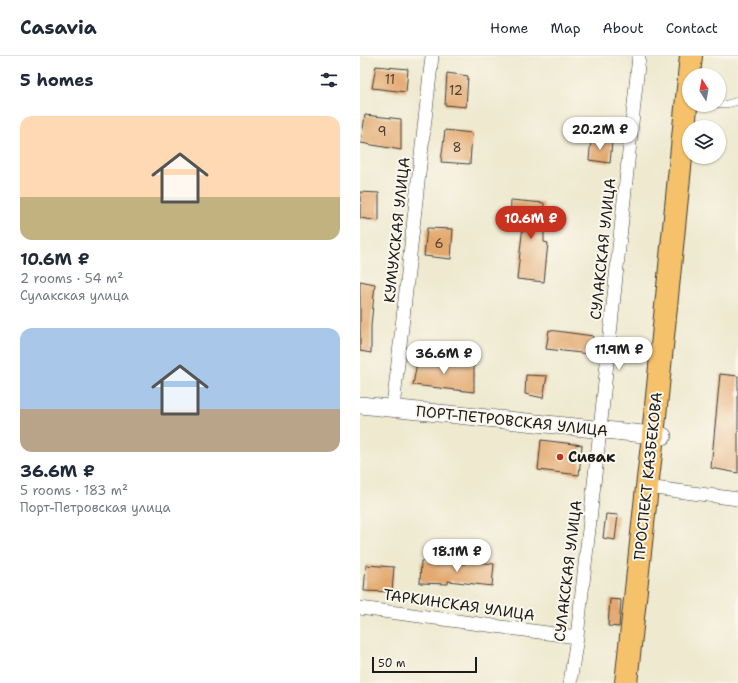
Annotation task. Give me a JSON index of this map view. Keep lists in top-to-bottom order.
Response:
{
  "streets": {
    "highway": ["ПРОСПЕКТ КАЗБЕКОВА"],
    "street": [
      "КУМУХСКАЯ УЛИЦА",
      "СУЛАКСКАЯ УЛИЦА",
      "ПОРТ-ПЕТРОВСКАЯ УЛИЦА",
      "ТАРКИНСКАЯ УЛИЦА"
    ]
  },
  "crossings": [
    ["КУМУХСКАЯ УЛИЦА", "ПОРТ-ПЕТРОВСКАЯ УЛИЦА"],
    ["СУЛАКСКАЯ УЛИЦА", "ПОРТ-ПЕТРОВСКАЯ УЛИЦА"],
    ["СУЛАКСКАЯ УЛИЦА", "ТАРКИНСКАЯ УЛИЦА"],
    ["ПОРТ-ПЕТРОВСКАЯ УЛИЦА", "ПРОСПЕКТ КАЗБЕКОВА"]
  ],
  "places": ["Сивак"],
  "house_numbers": [
    "11",
    "12",
    "9",
    "8",
    "6"
  ],
  "scale_bar": "50 m",
  "north": "top",
  "page": {
    "header": "Casavia",
    "nav": [
      "Home",
      "Map",
      "About",
      "Contact"
    ],
    "heading": "5 homes",
    "list": [
      {
        "name": "10.6M ₽",
        "note": "2 rooms · 54 m² · Сулакская улица"
      },
      {
        "name": "36.6M ₽",
        "note": "5 rooms · 183 m² · Порт-Петровская улица"
      }
    ],
    "price": [
      "20.2M ₽",
      "10.6M ₽",
      "11.9M ₽",
      "36.6M ₽",
      "18.1M ₽"
    ],
    "scale": "50 m"
  }
}
